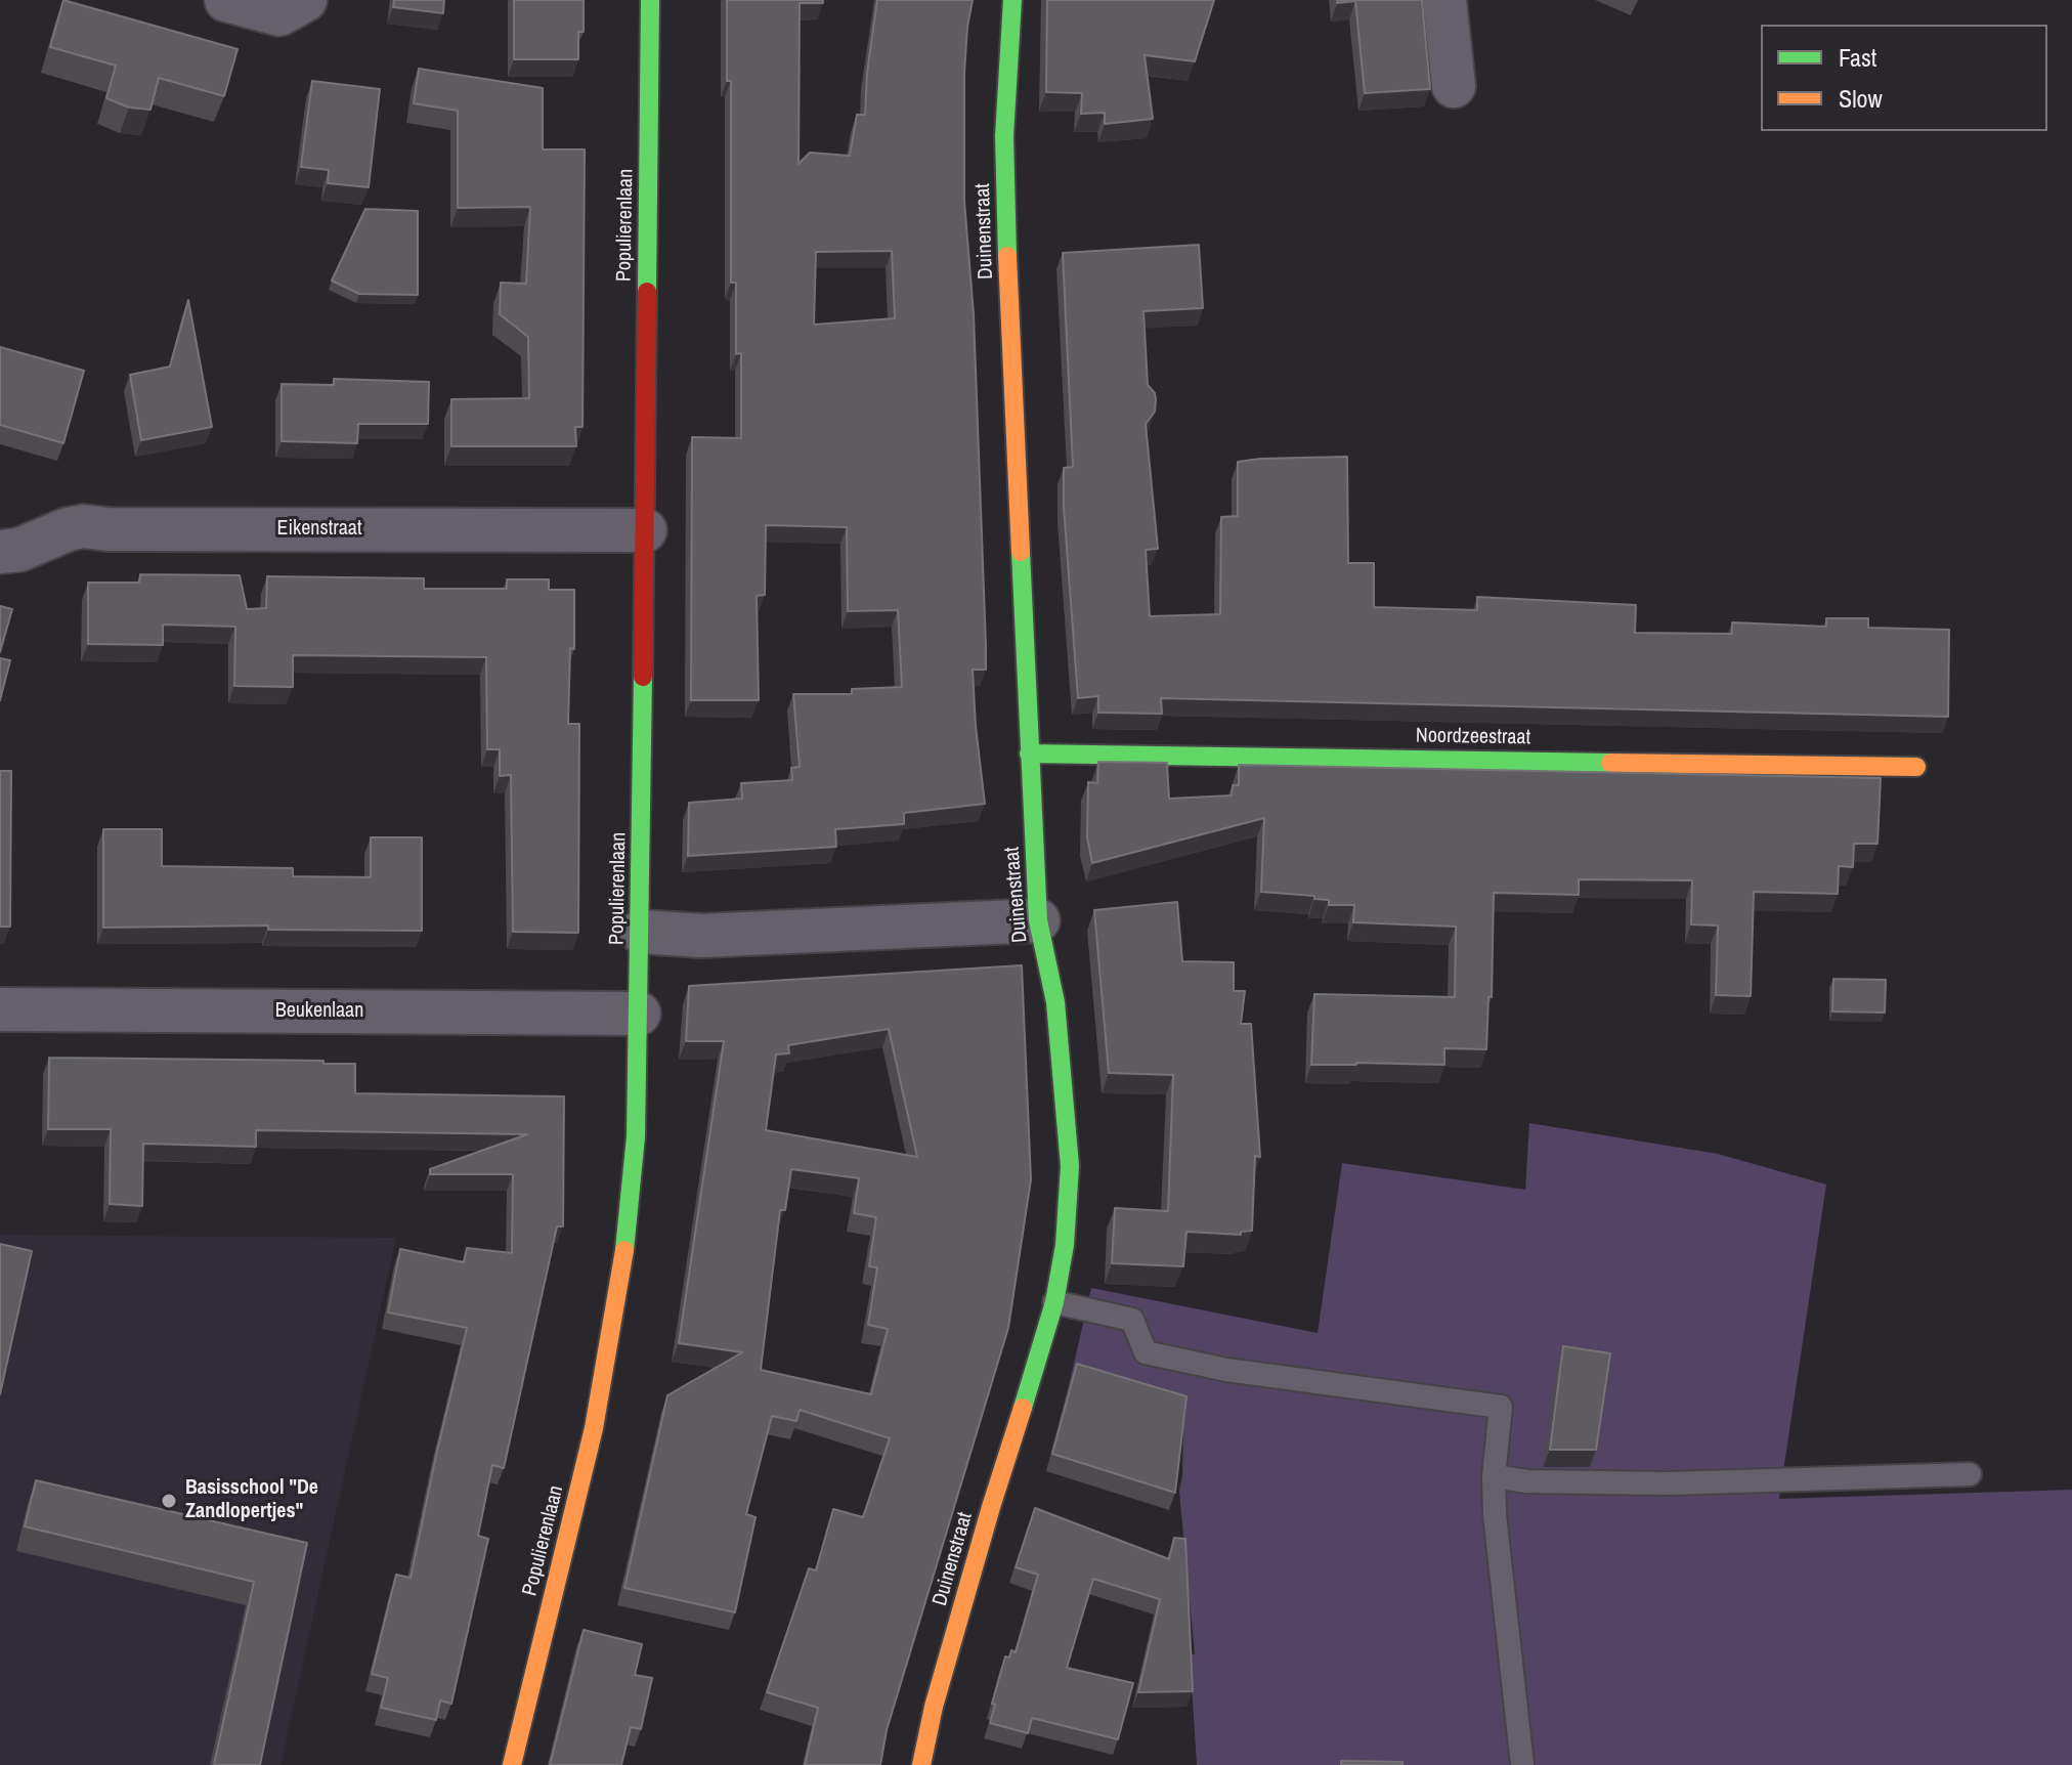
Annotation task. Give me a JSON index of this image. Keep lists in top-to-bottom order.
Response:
{
  "streets": {
    "street": [
      "Populierenlaan",
      "Duinenstraat",
      "Eikenstraat",
      "Noordzeestraat",
      "Beukenlaan"
    ]
  },
  "crossings": [
    ["Populierenlaan", "Eikenstraat"],
    ["Populierenlaan", "Beukenlaan"],
    ["Duinenstraat", "Noordzeestraat"]
  ],
  "places": ["Basisschool \"De Zandlopertjes\""],
  "legend": ["Fast", "Slow"]
}
